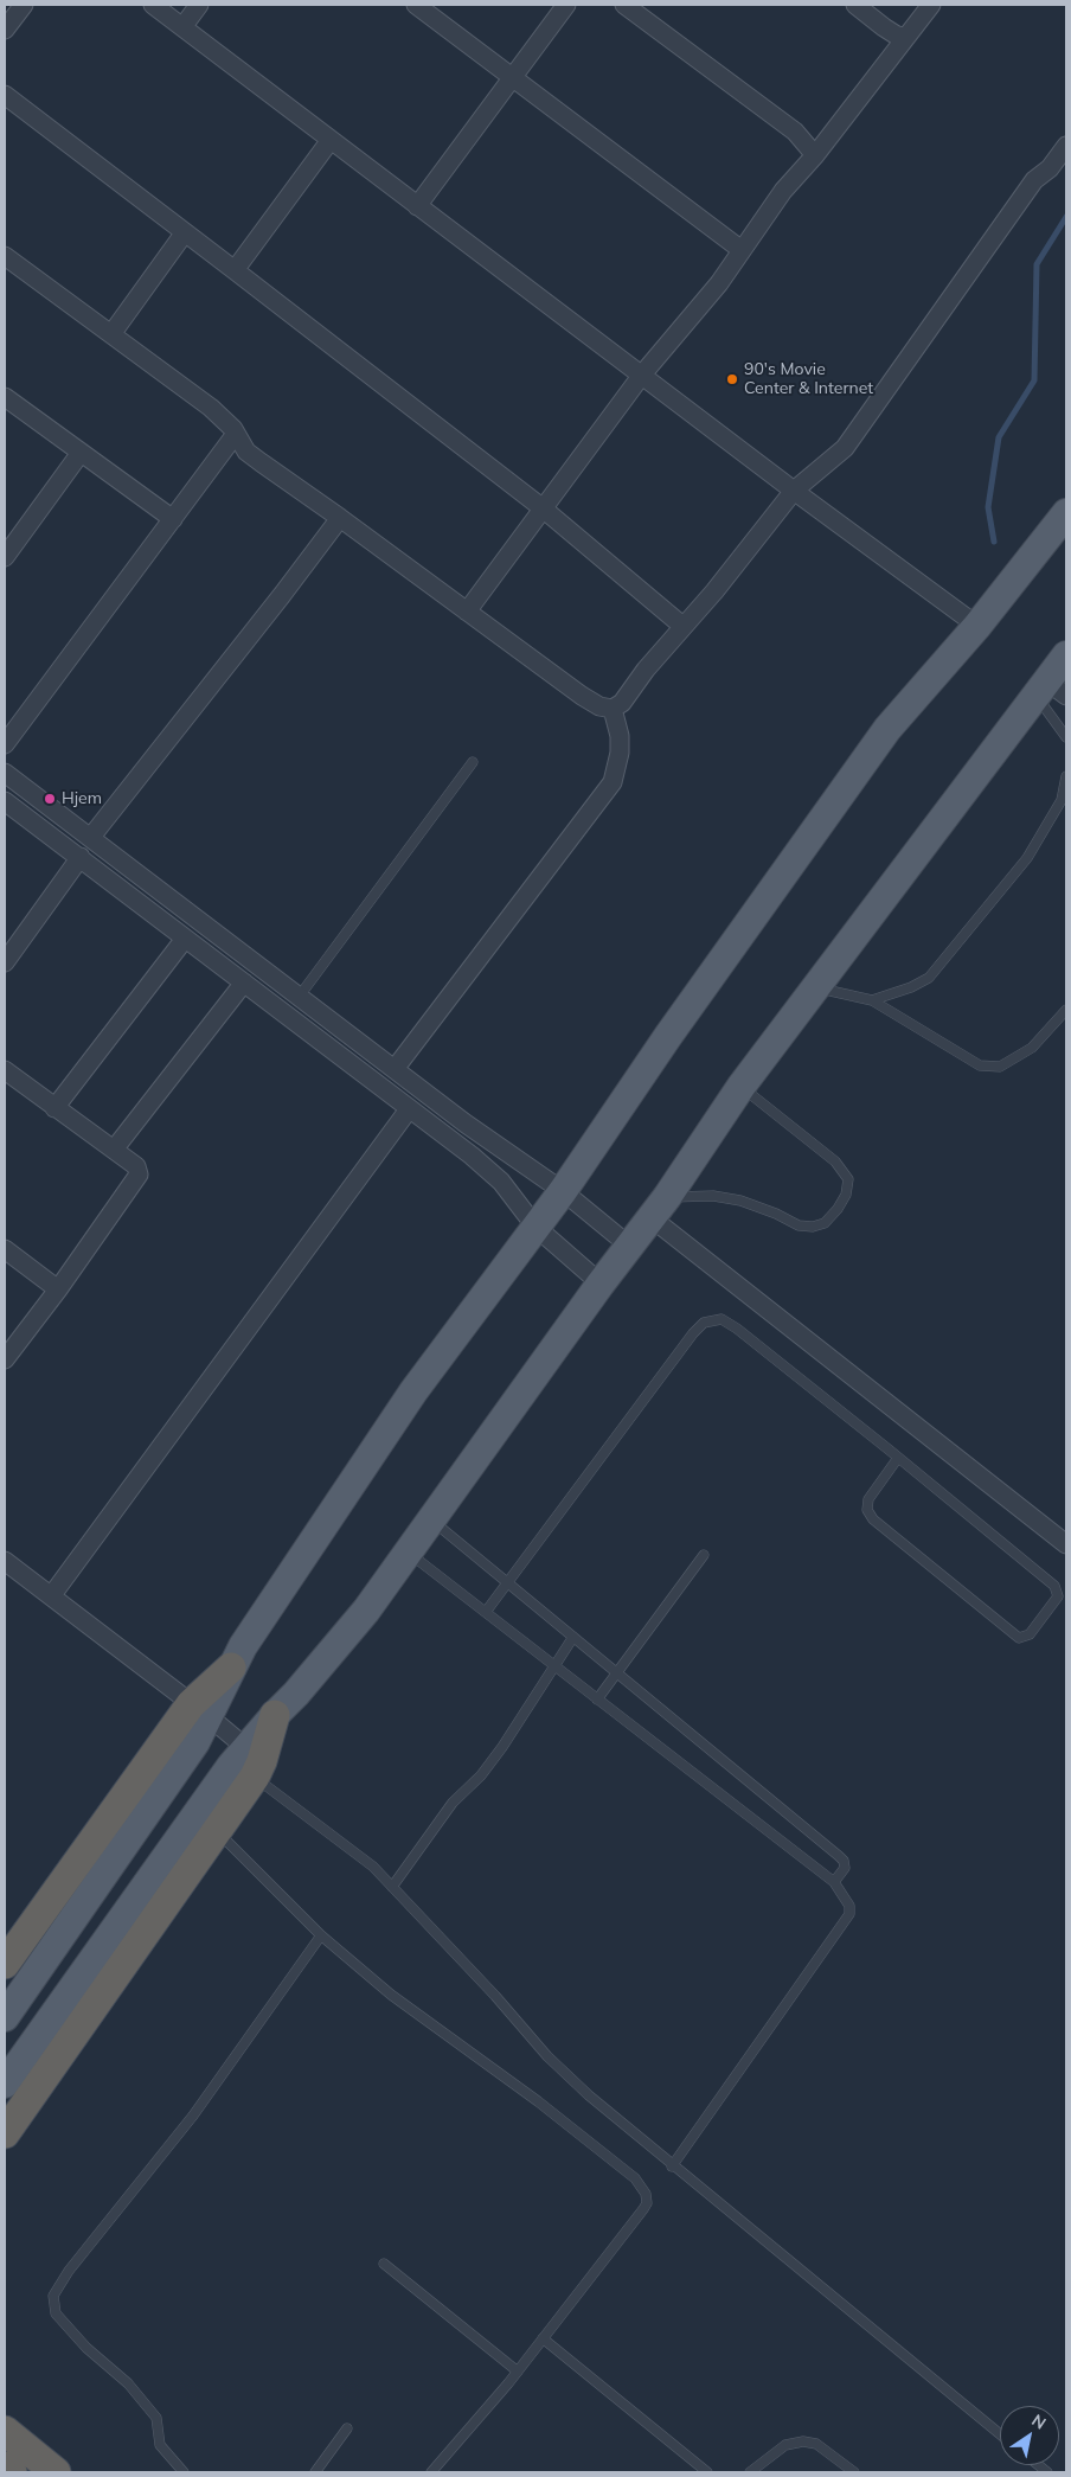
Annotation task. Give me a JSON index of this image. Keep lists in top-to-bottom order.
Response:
{
  "places": ["90's Movie Center & Internet", "Hjem"],
  "north": "top right"
}
